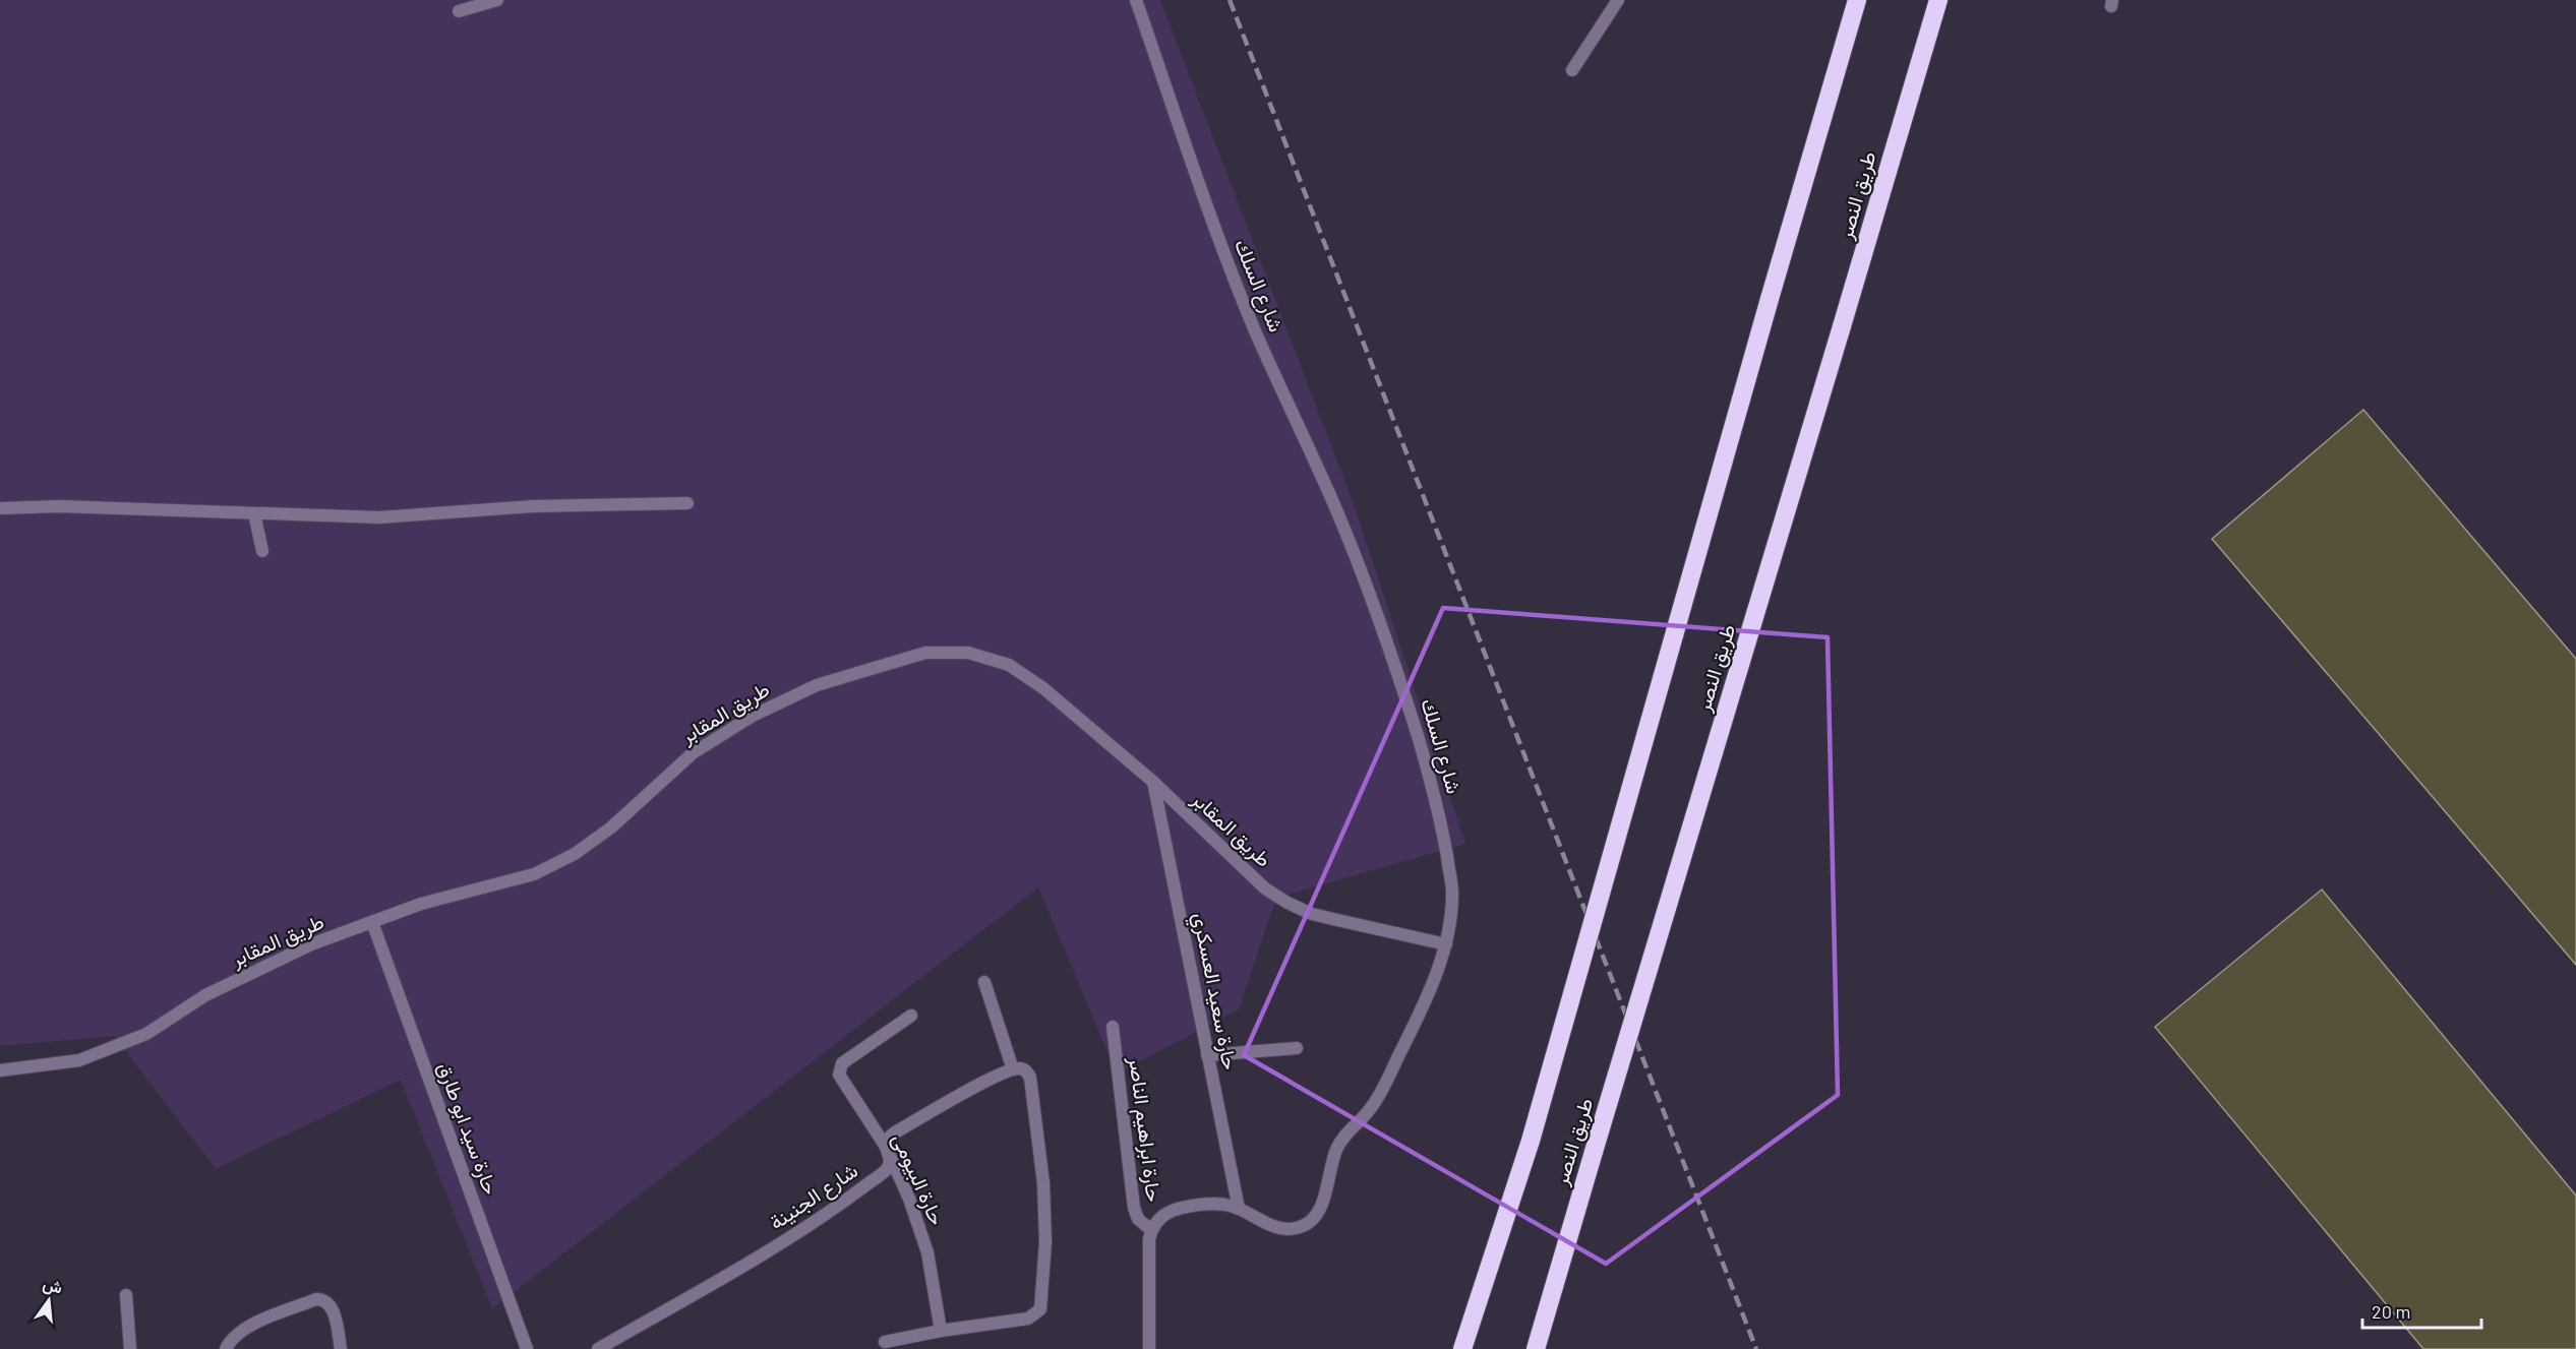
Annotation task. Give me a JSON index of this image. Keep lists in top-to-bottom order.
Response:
{
  "streets": {
    "highway": ["طريق النصر"],
    "street": [
      "شارع السلك",
      "طريق المقابر",
      "حارة سعيد العسكري",
      "حارة سيد ابو طارق",
      "حارة ابراهيم الناصر",
      "حارة البيومى",
      "شارع الجنينة"
    ]
  },
  "crossings": [
    ["شارع السلك", "طريق المقابر"],
    ["شارع السلك", "حارة سعيد العسكري"],
    ["شارع السلك", "حارة ابراهيم الناصر"],
    ["طريق المقابر", "حارة سعيد العسكري"],
    ["طريق المقابر", "حارة سيد ابو طارق"],
    ["حارة البيومى", "شارع الجنينة"]
  ],
  "scale_bar": "20 m",
  "north": "top"
}
